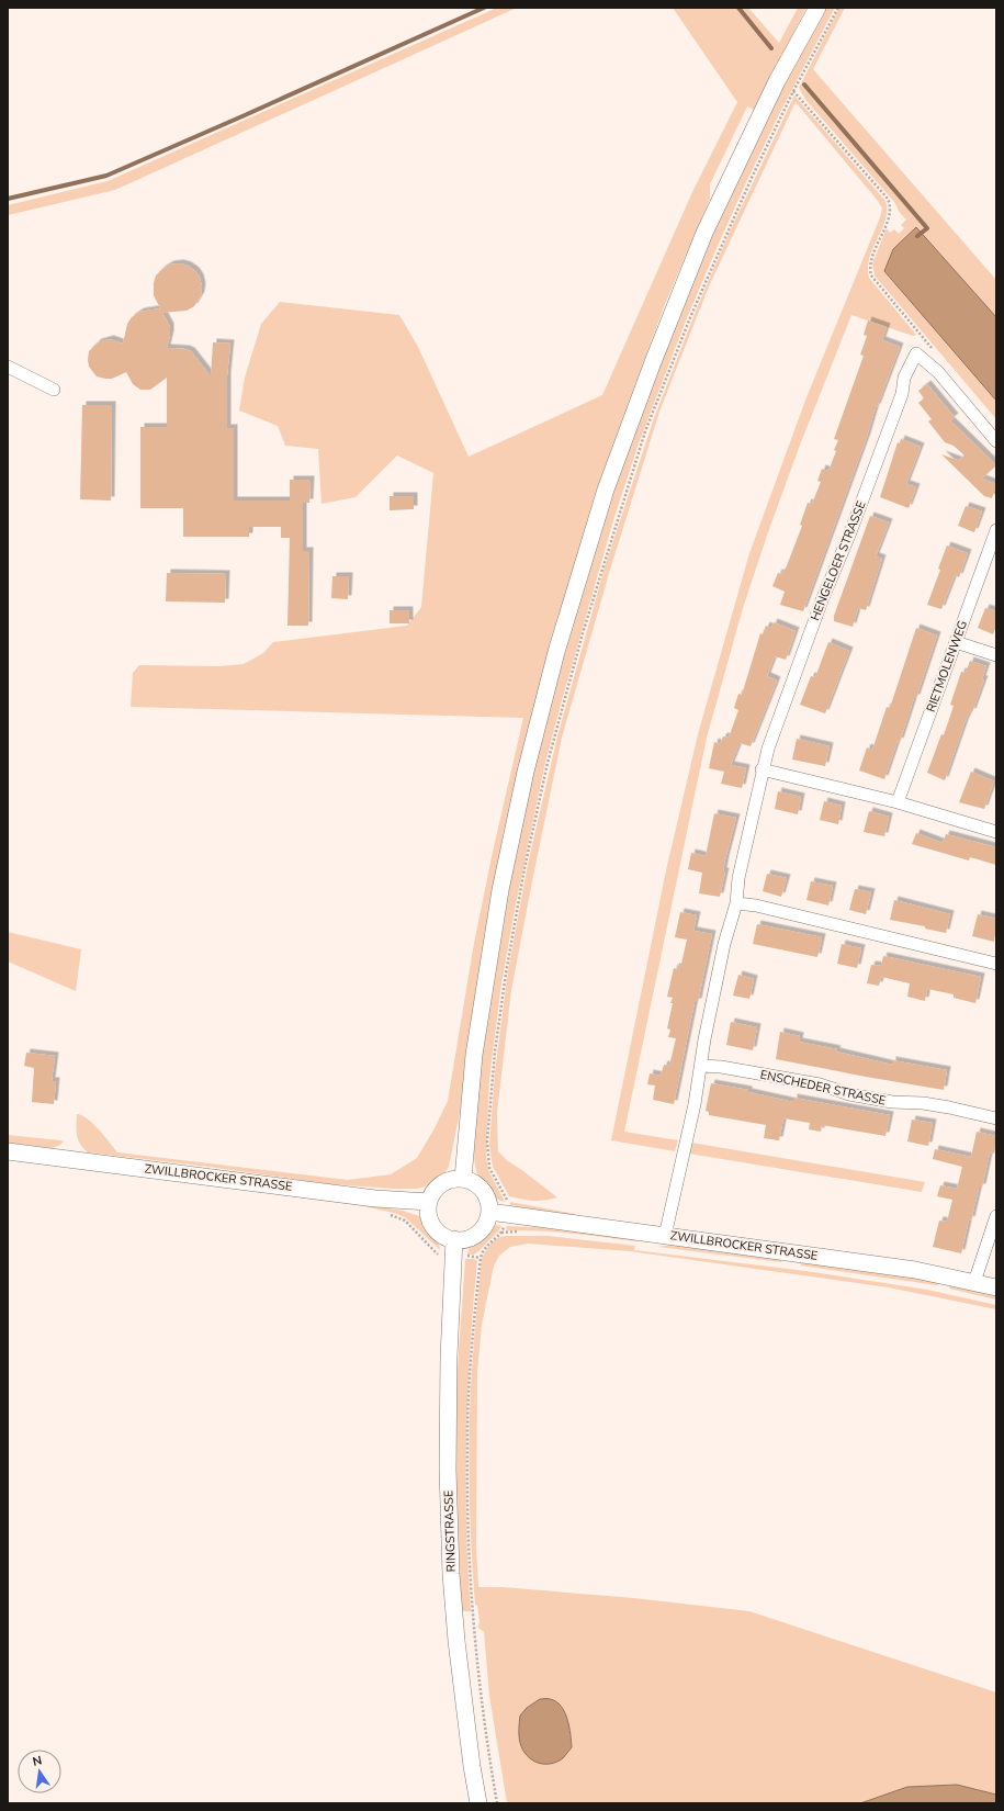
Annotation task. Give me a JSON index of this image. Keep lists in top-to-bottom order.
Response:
{
  "streets": {
    "main road": ["ZWILLBROCKER STRASSE", "RINGSTRASSE"],
    "street": ["HENGELOER STRASSE", "RIETMOLENWEG", "ENSCHEDER STRASSE"]
  },
  "crossings": [
    ["ZWILLBROCKER STRASSE", "RINGSTRASSE"]
  ],
  "north": "top"
}
